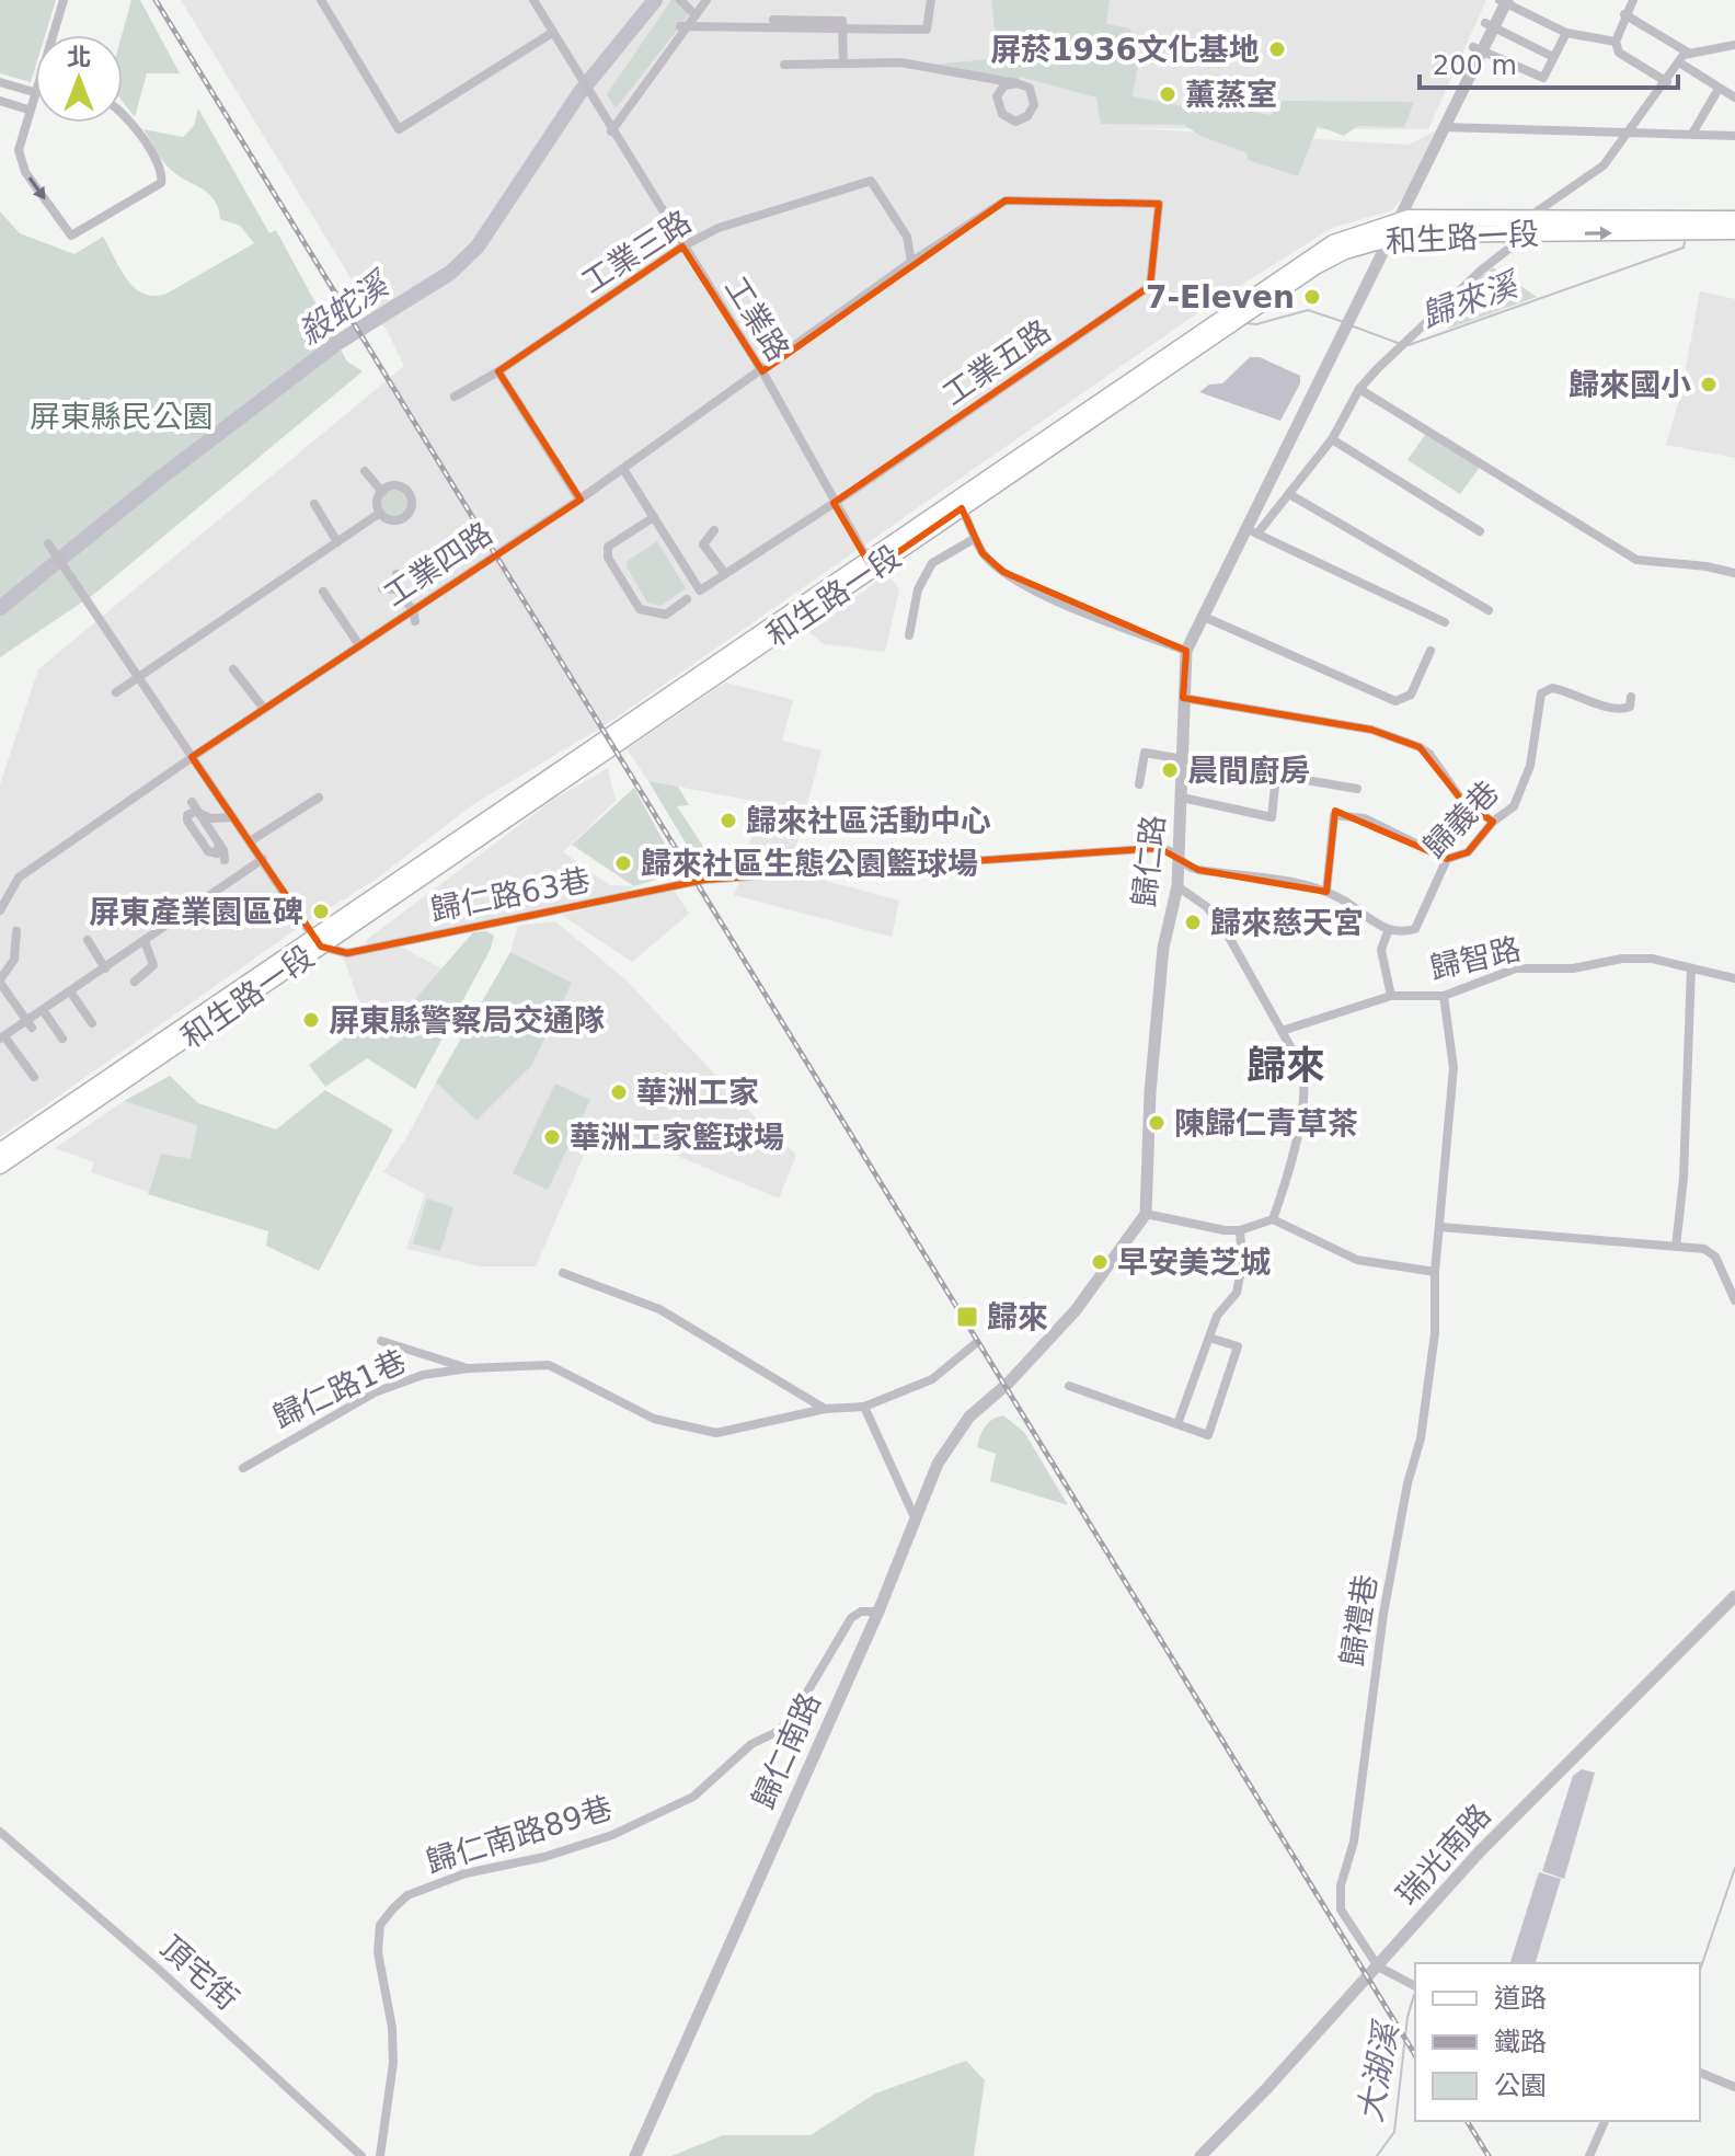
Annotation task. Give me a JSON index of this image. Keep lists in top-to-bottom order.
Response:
{
  "streets": {
    "main road": ["和生路一段"],
    "street": [
      "工業三路",
      "工業路",
      "工業五路",
      "工業四路",
      "歸義巷",
      "歸仁路",
      "歸仁路63巷",
      "歸智路",
      "歸仁路1巷",
      "歸禮巷",
      "歸仁南路",
      "歸仁南路89巷",
      "瑞光南路",
      "頂宅街"
    ]
  },
  "crossings": [
    ["和生路一段", "工業路"],
    ["和生路一段", "歸仁路"],
    ["和生路一段", "歸仁路63巷"],
    ["工業三路", "工業路"],
    ["工業三路", "工業五路"],
    ["工業三路", "工業四路"],
    ["工業路", "工業五路"],
    ["工業路", "工業四路"],
    ["工業五路", "工業四路"],
    ["歸仁路", "歸仁路63巷"],
    ["歸仁路", "歸仁南路"],
    ["歸智路", "歸禮巷"],
    ["歸禮巷", "瑞光南路"],
    ["歸仁南路", "歸仁南路89巷"]
  ],
  "districts": ["歸來"],
  "water": ["歸來溪", "殺蛇溪", "大湖溪"],
  "parks": ["屏東縣民公園"],
  "places": {
    "other": [
      "屏菸1936文化基地",
      "薰蒸室",
      "7-Eleven",
      "歸來國小",
      "晨間廚房",
      "歸來社區活動中心",
      "歸來社區生態公園籃球場",
      "屏東產業園區碑",
      "歸來慈天宮",
      "屏東縣警察局交通隊",
      "華洲工家",
      "陳歸仁青草茶",
      "華洲工家籃球場",
      "早安美芝城"
    ],
    "transit": ["歸來"]
  },
  "legend": ["道路", "鐵路", "公園"],
  "scale_bar": "200 m",
  "north": "top"
}
